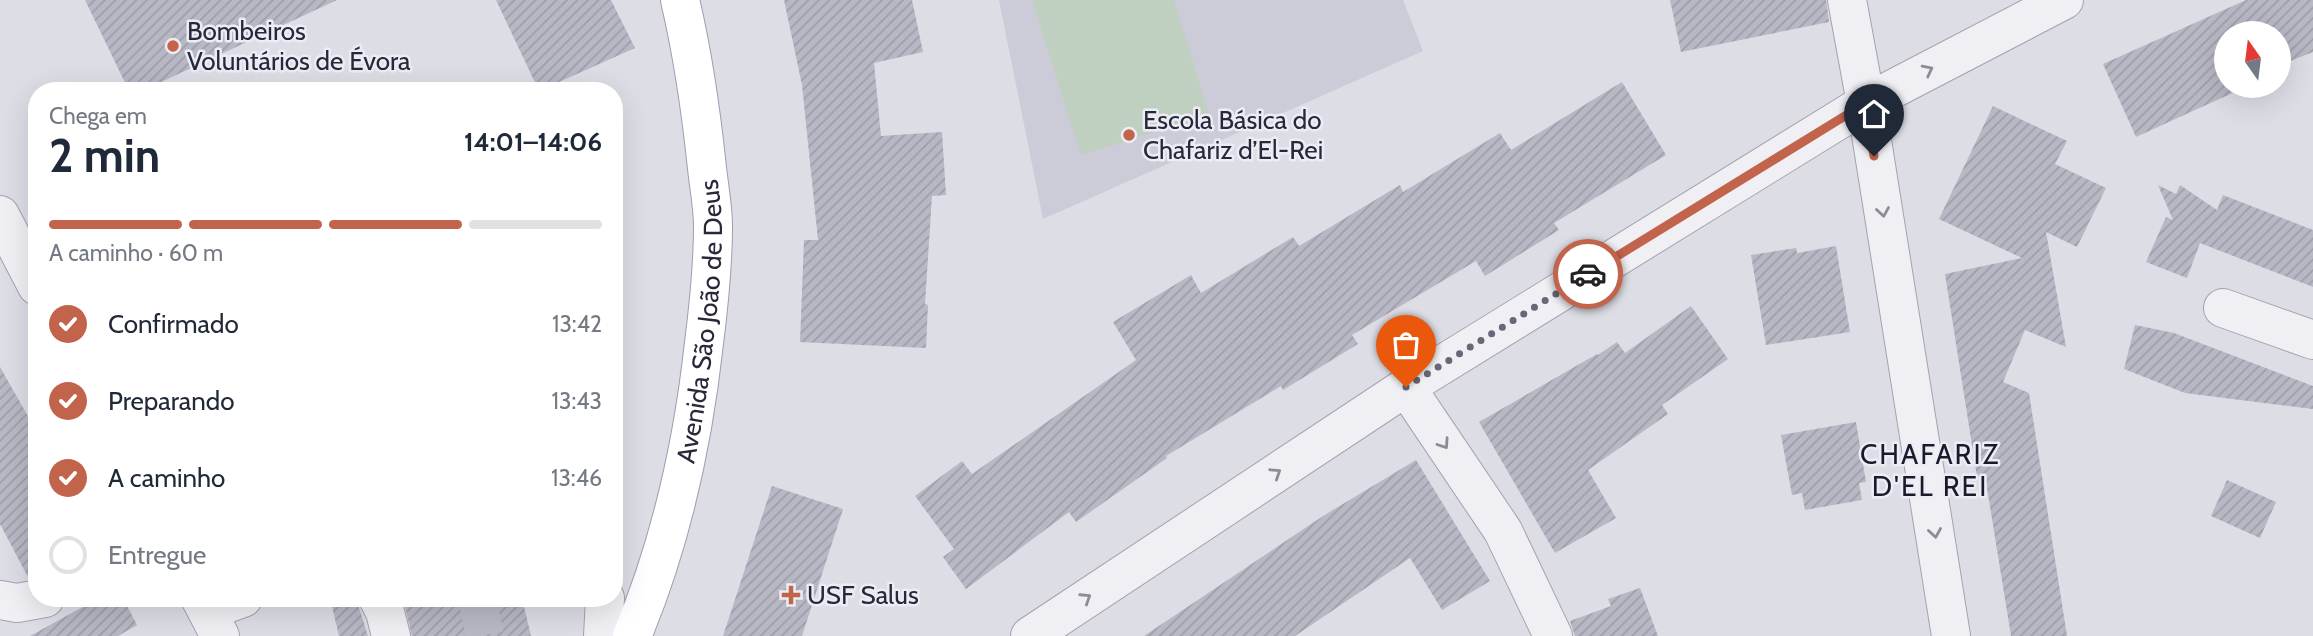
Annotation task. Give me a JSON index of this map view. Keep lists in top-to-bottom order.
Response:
{
  "streets": {
    "main road": ["Avenida São João de Deus"]
  },
  "districts": ["CHAFARIZ D'EL REI"],
  "places": {
    "other": ["Bombeiros Voluntários de Évora", "Escola Básica do Chafariz d’El-Rei"],
    "health": ["USF Salus"]
  },
  "north": "top",
  "page": {
    "heading": ["2 min", "Chega em", "14:01–14:06"],
    "bar": "A caminho · 60 m",
    "list": [
      ["Confirmado", "13:42"],
      ["Preparando", "13:43"],
      ["A caminho", "13:46"],
      "Entregue"
    ]
  }
}
